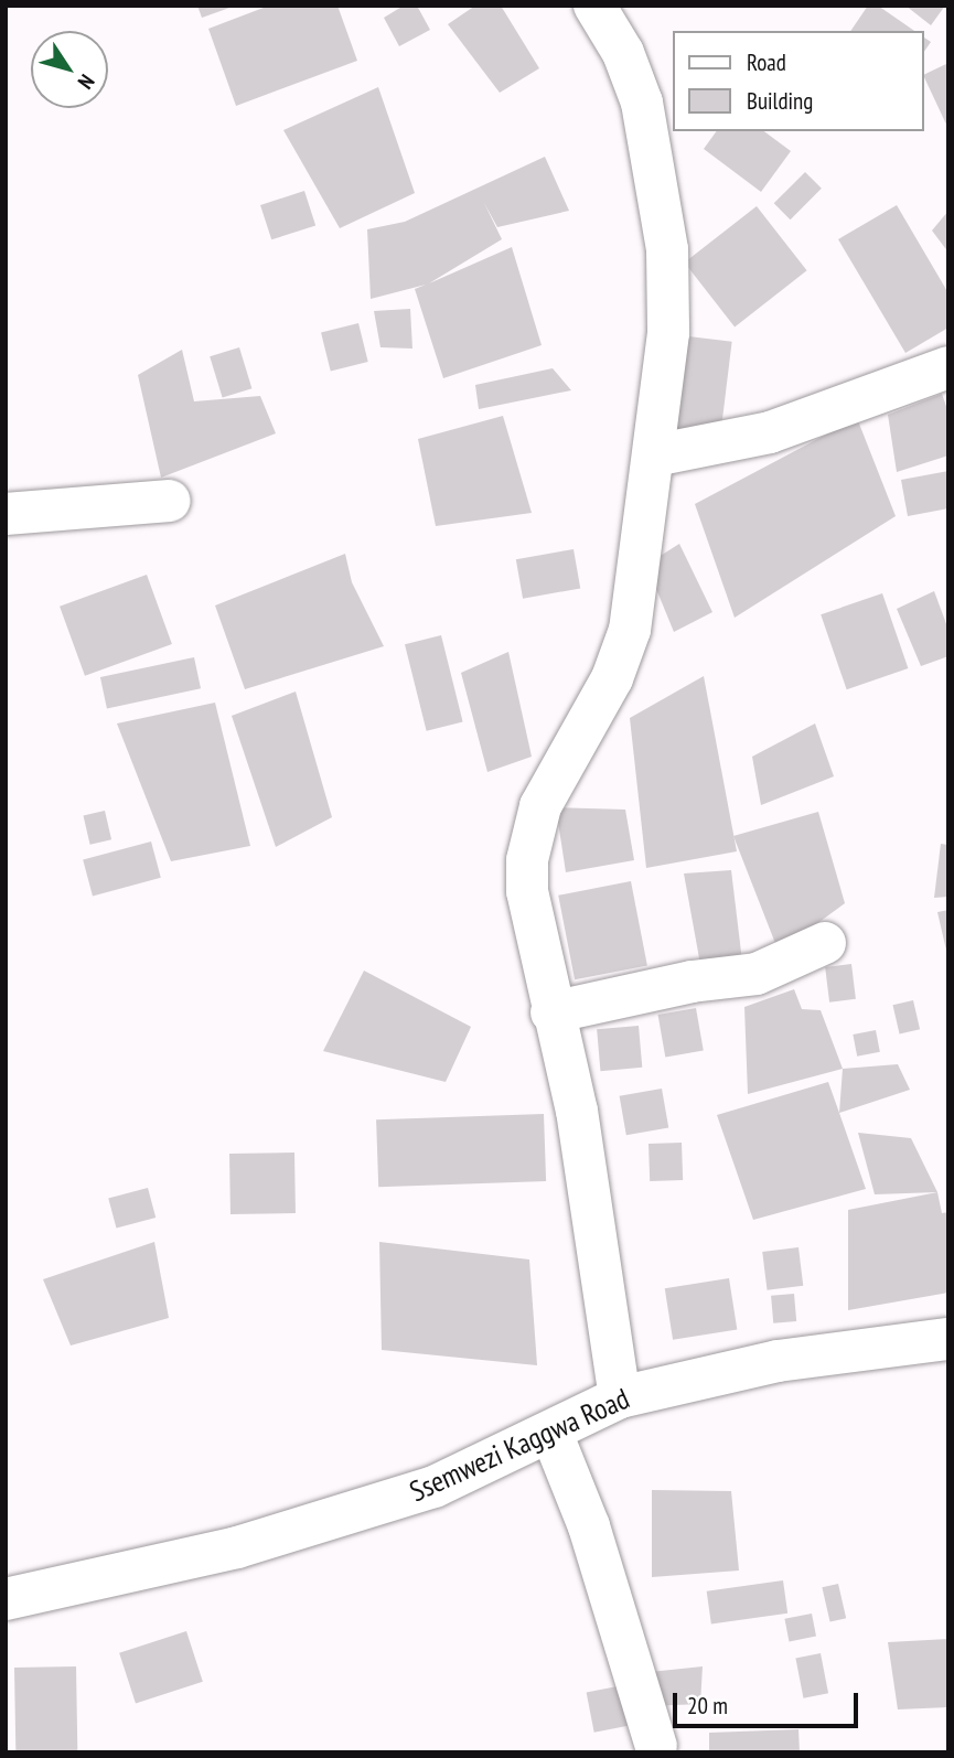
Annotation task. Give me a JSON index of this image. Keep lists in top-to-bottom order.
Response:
{
  "streets": {
    "street": ["Ssemwezi Kaggwa Road"]
  },
  "legend": ["Road", "Building"],
  "scale_bar": "20 m",
  "north": "bottom right"
}
